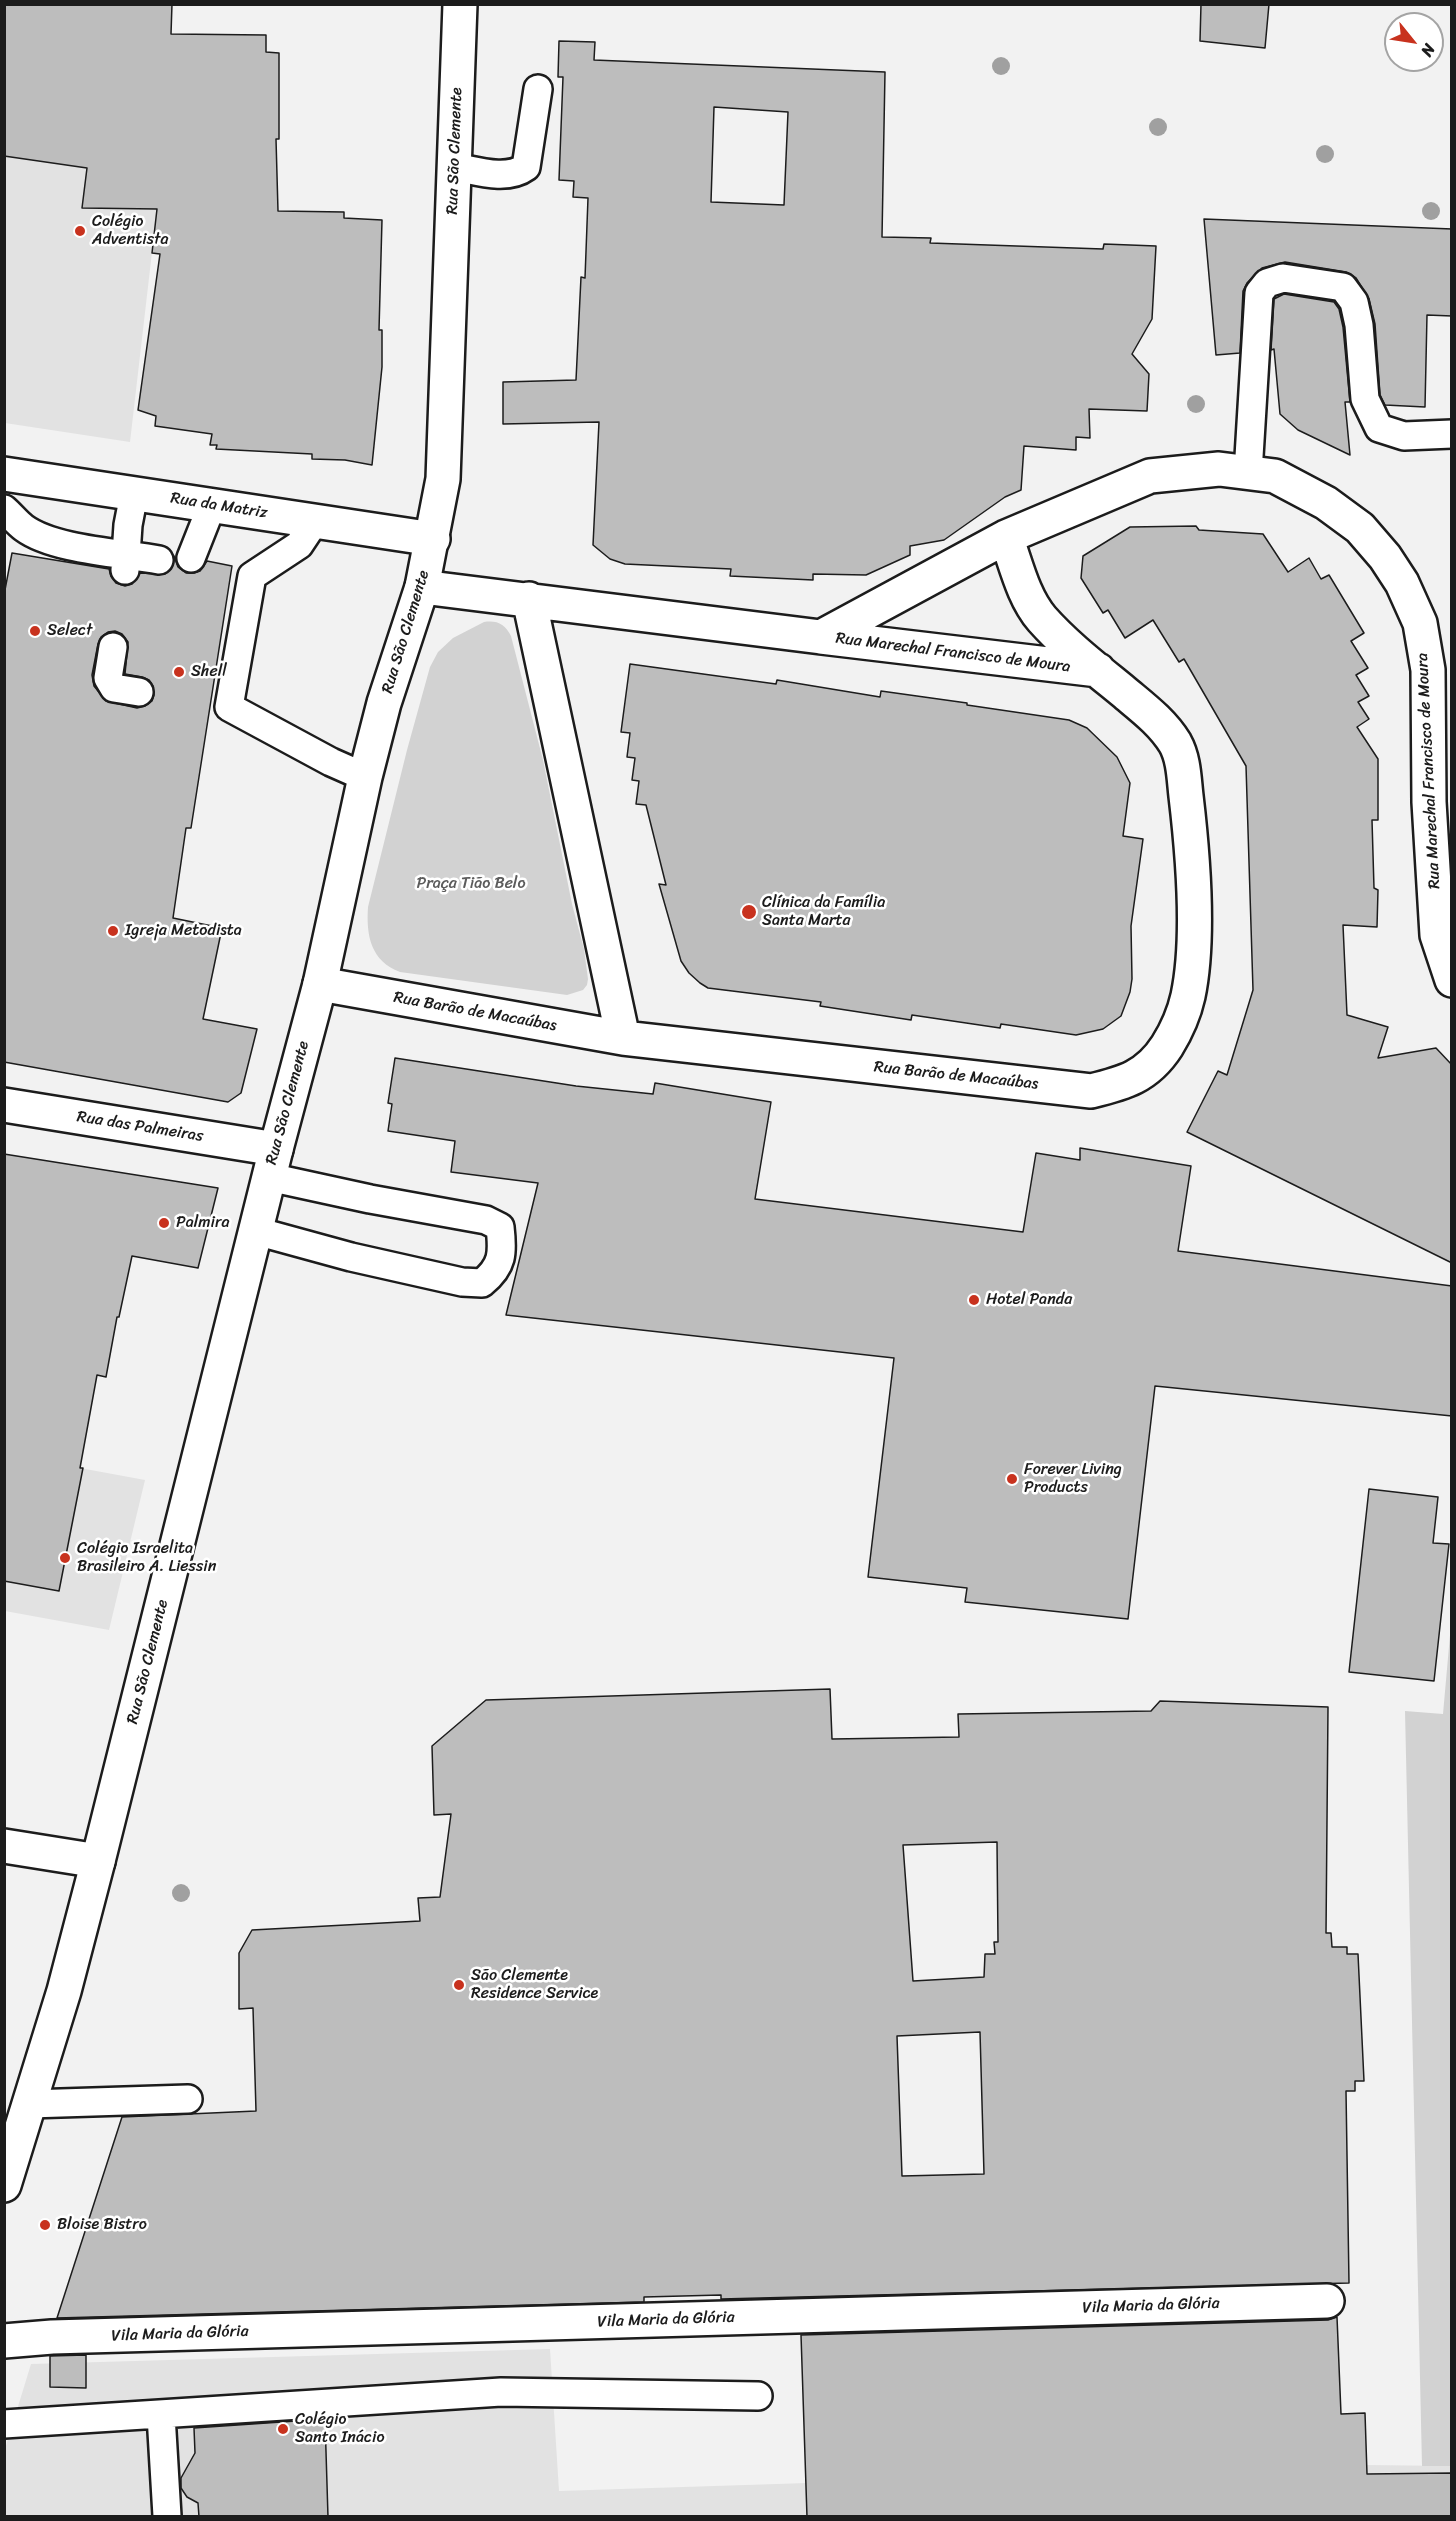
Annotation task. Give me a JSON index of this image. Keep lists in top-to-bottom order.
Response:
{
  "streets": {
    "street": [
      "Rua São Clemente",
      "Rua da Matriz",
      "Rua Marechal Francisco de Moura",
      "Rua Barão de Macaúbas",
      "Rua das Palmeiras",
      "Vila Maria da Glória"
    ]
  },
  "crossings": [
    ["Rua São Clemente", "Rua da Matriz"],
    ["Rua São Clemente", "Rua Barão de Macaúbas"],
    ["Rua São Clemente", "Rua das Palmeiras"],
    ["Rua Marechal Francisco de Moura", "Rua Barão de Macaúbas"]
  ],
  "parks": ["Praça Tião Belo"],
  "places": [
    "Colégio Adventista",
    "Select",
    "Shell",
    "Clínica da Família Santa Marta",
    "Igreja Metodista",
    "Palmira",
    "Hotel Panda",
    "Forever Living Products",
    "Colégio Israelita Brasileiro A. Liessin",
    "São Clemente Residence Service",
    "Bloise Bistro",
    "Colégio Santo Inácio"
  ],
  "north": "bottom right"
}
